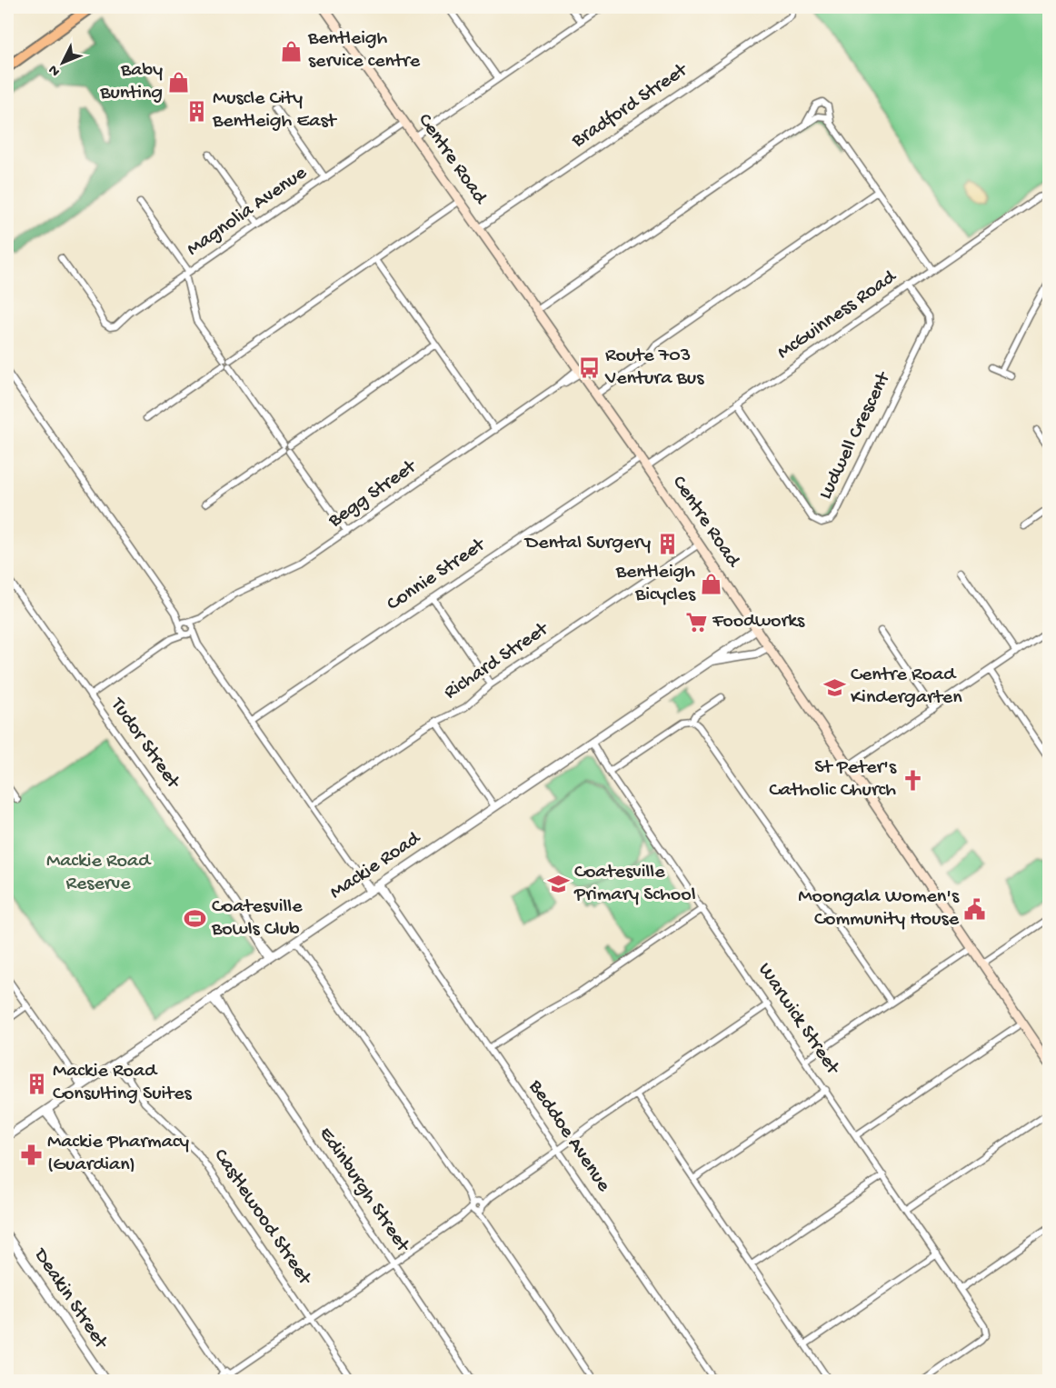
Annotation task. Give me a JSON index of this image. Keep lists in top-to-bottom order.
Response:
{
  "streets": {
    "main road": ["Centre Road"],
    "street": [
      "Bradford Street",
      "Magnolia Avenue",
      "McGuinness Road",
      "Ludwell Crescent",
      "Begg Street",
      "Connie Street",
      "Richard Street",
      "Tudor Street",
      "Mackie Road",
      "Warwick Street",
      "Beddoe Avenue",
      "Edinburgh Street",
      "Castlewood Street",
      "Deakin Street"
    ]
  },
  "crossings": [
    ["Bradford Street", "Centre Road"],
    ["Centre Road", "Magnolia Avenue"],
    ["Centre Road", "McGuinness Road"],
    ["Centre Road", "Begg Street"],
    ["Centre Road", "Connie Street"],
    ["Centre Road", "Richard Street"],
    ["Centre Road", "Mackie Road"],
    ["McGuinness Road", "Ludwell Crescent"],
    ["Connie Street", "Beddoe Avenue"],
    ["Richard Street", "Beddoe Avenue"],
    ["Tudor Street", "Mackie Road"],
    ["Mackie Road", "Warwick Street"],
    ["Mackie Road", "Beddoe Avenue"],
    ["Mackie Road", "Edinburgh Street"],
    ["Mackie Road", "Castlewood Street"]
  ],
  "parks": ["Mackie Road Reserve"],
  "places": {
    "shop": ["Bentleigh service centre", "Baby Bunting", "Bentleigh Bicycles"],
    "building": ["Muscle City Bentleigh East", "Dental Surgery", "Mackie Road Consulting Suites"],
    "bus stop": ["Route 703 Ventura Bus"],
    "supermarket": ["Foodworks"],
    "school or university": ["Centre Road Kindergarten", "Coatesville Primary School"],
    "church": ["St Peter's Catholic Church"],
    "public building": ["Moongala Women's Community House"],
    "sports": ["Coatesville Bowls Club"],
    "pharmacy": ["Mackie Pharmacy (Guardian)"]
  },
  "north": "bottom left"
}
